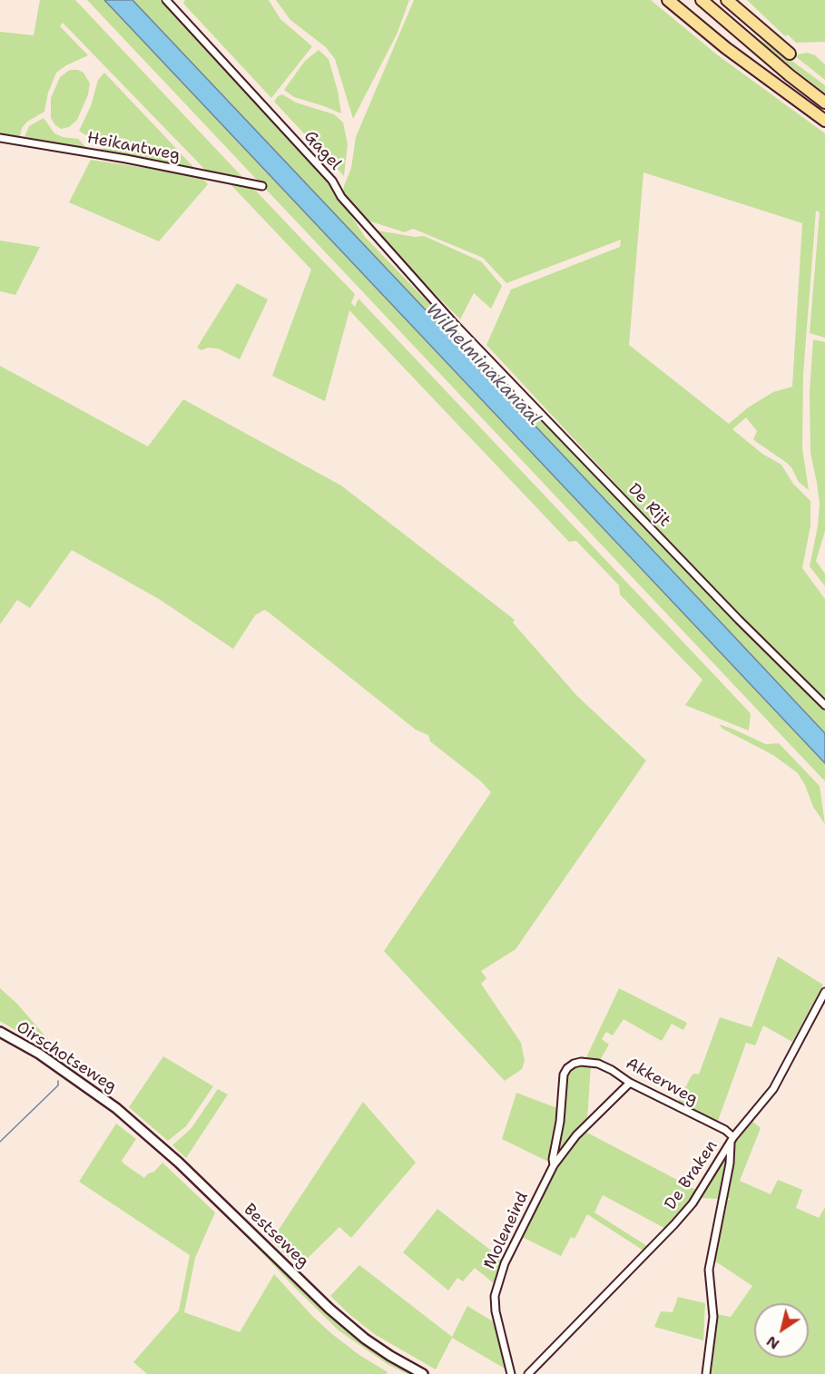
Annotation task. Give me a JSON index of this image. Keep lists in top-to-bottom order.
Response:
{
  "streets": {
    "main road": ["Oirschotseweg", "Bestseweg"],
    "street": [
      "Heikantweg",
      "Gagel",
      "De Rijt",
      "Akkerweg",
      "De Braken",
      "Moleneind"
    ]
  },
  "crossings": [
    ["Gagel", "De Rijt"],
    ["Oirschotseweg", "Bestseweg"],
    ["Akkerweg", "De Braken"],
    ["Akkerweg", "Moleneind"]
  ],
  "water": ["Wilhelminakanaal"],
  "north": "bottom left"
}
